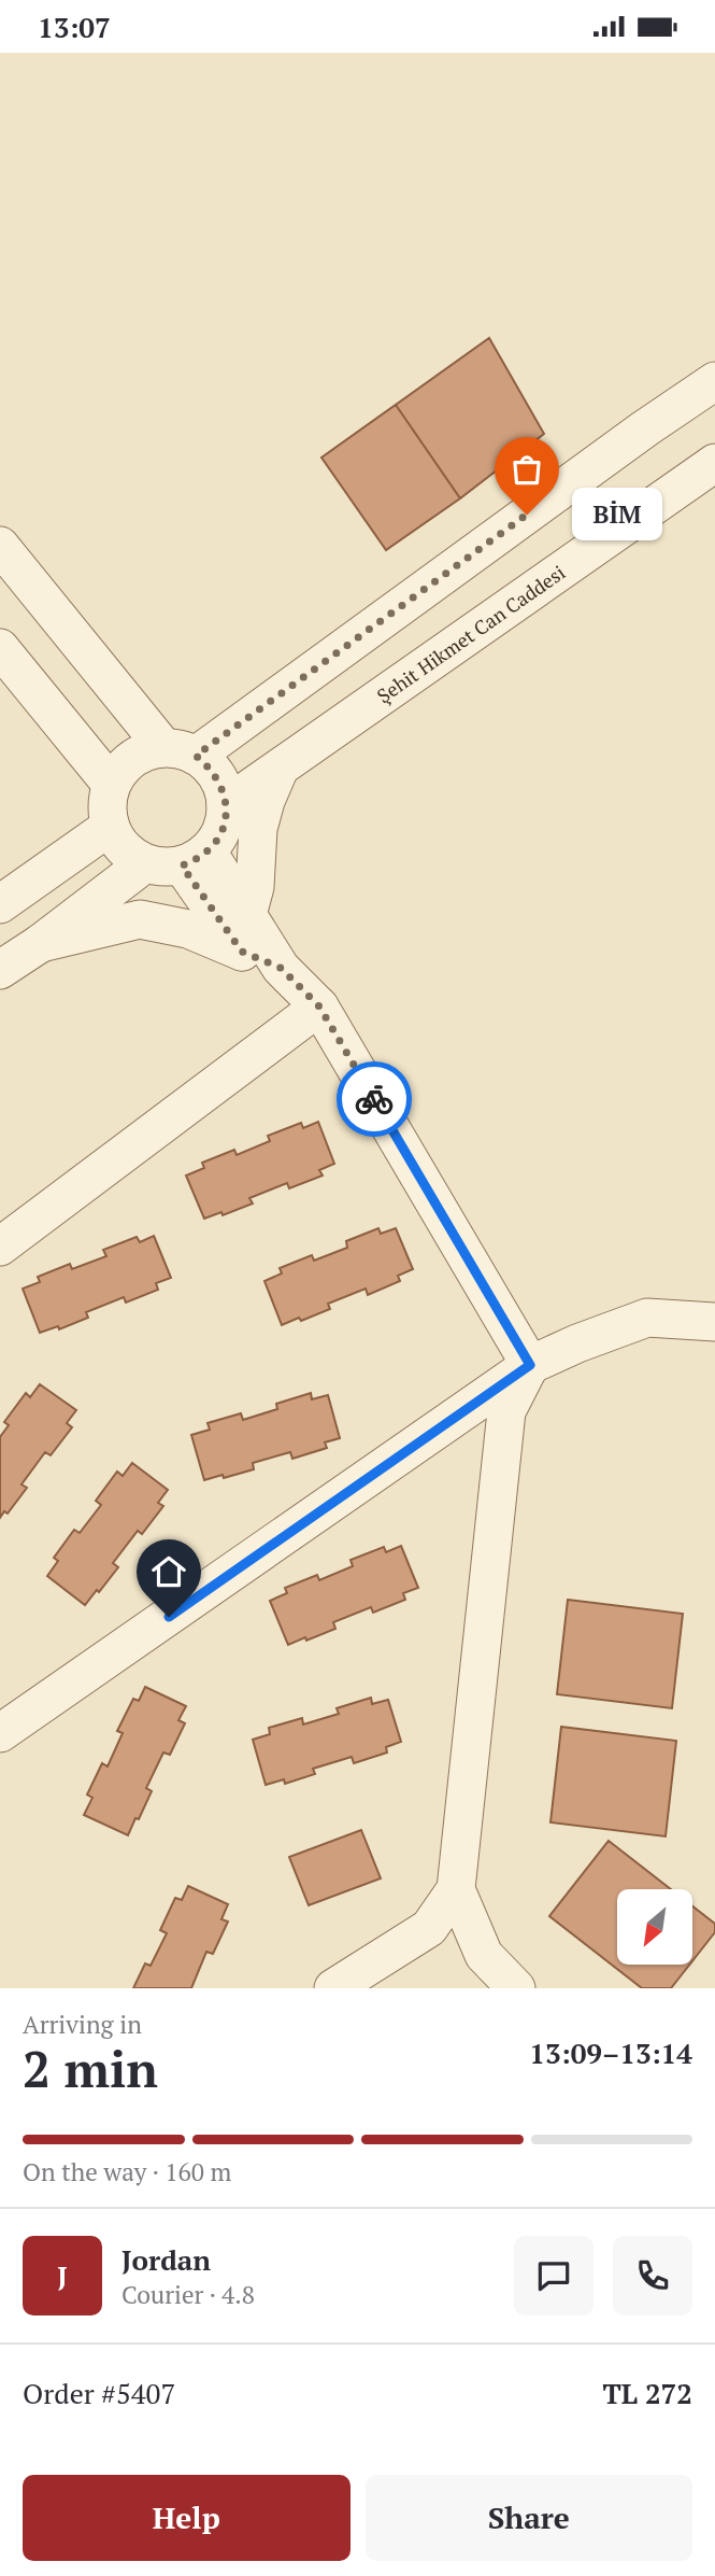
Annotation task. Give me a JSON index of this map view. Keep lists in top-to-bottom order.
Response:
{
  "streets": {
    "street": ["Şehit Hikmet Can Caddesi"]
  },
  "places": ["BİM"],
  "north": "bottom left",
  "page": {
    "status": "13:07",
    "bubble": "BİM",
    "heading": ["2 min", "Arriving in", "13:09–13:14"],
    "panel": [
      "Jordan",
      "Courier · 4.8",
      "Order #5407",
      "TL 272"
    ],
    "bar": "On the way · 160 m",
    "round": "J",
    "buttons": ["Help", "Share"]
  }
}
